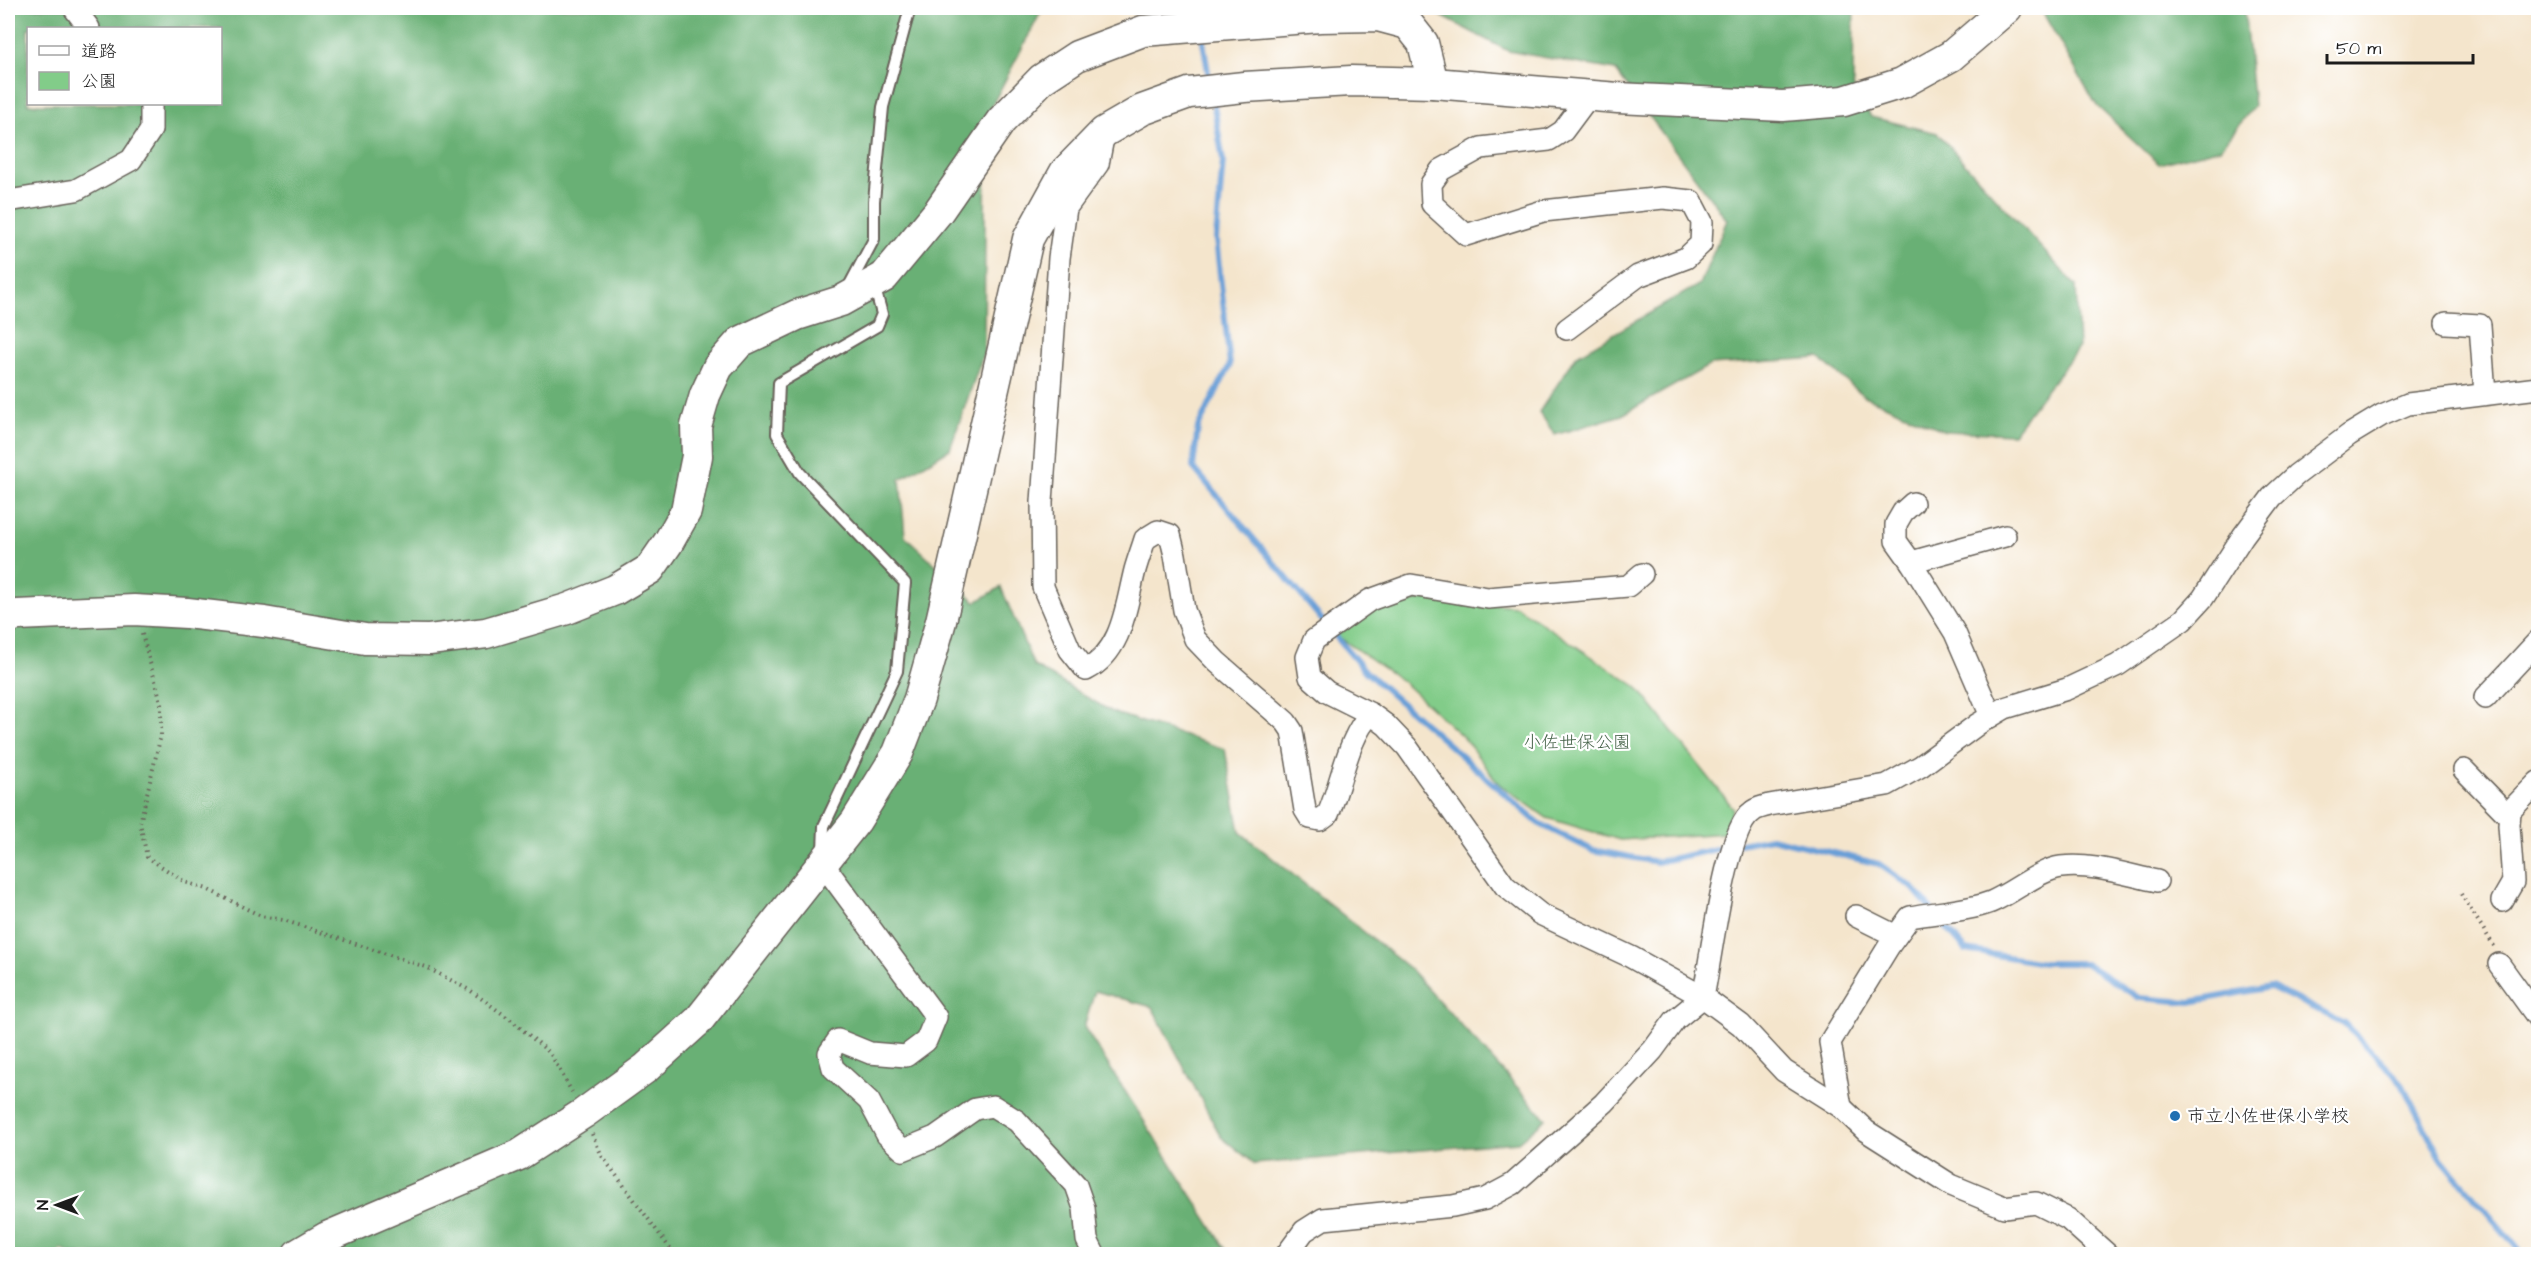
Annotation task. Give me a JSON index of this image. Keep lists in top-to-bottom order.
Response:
{
  "parks": ["小佐世保公園"],
  "places": ["市立小佐世保小学校"],
  "legend": ["道路", "公園"],
  "scale_bar": "50 m",
  "north": "left"
}
